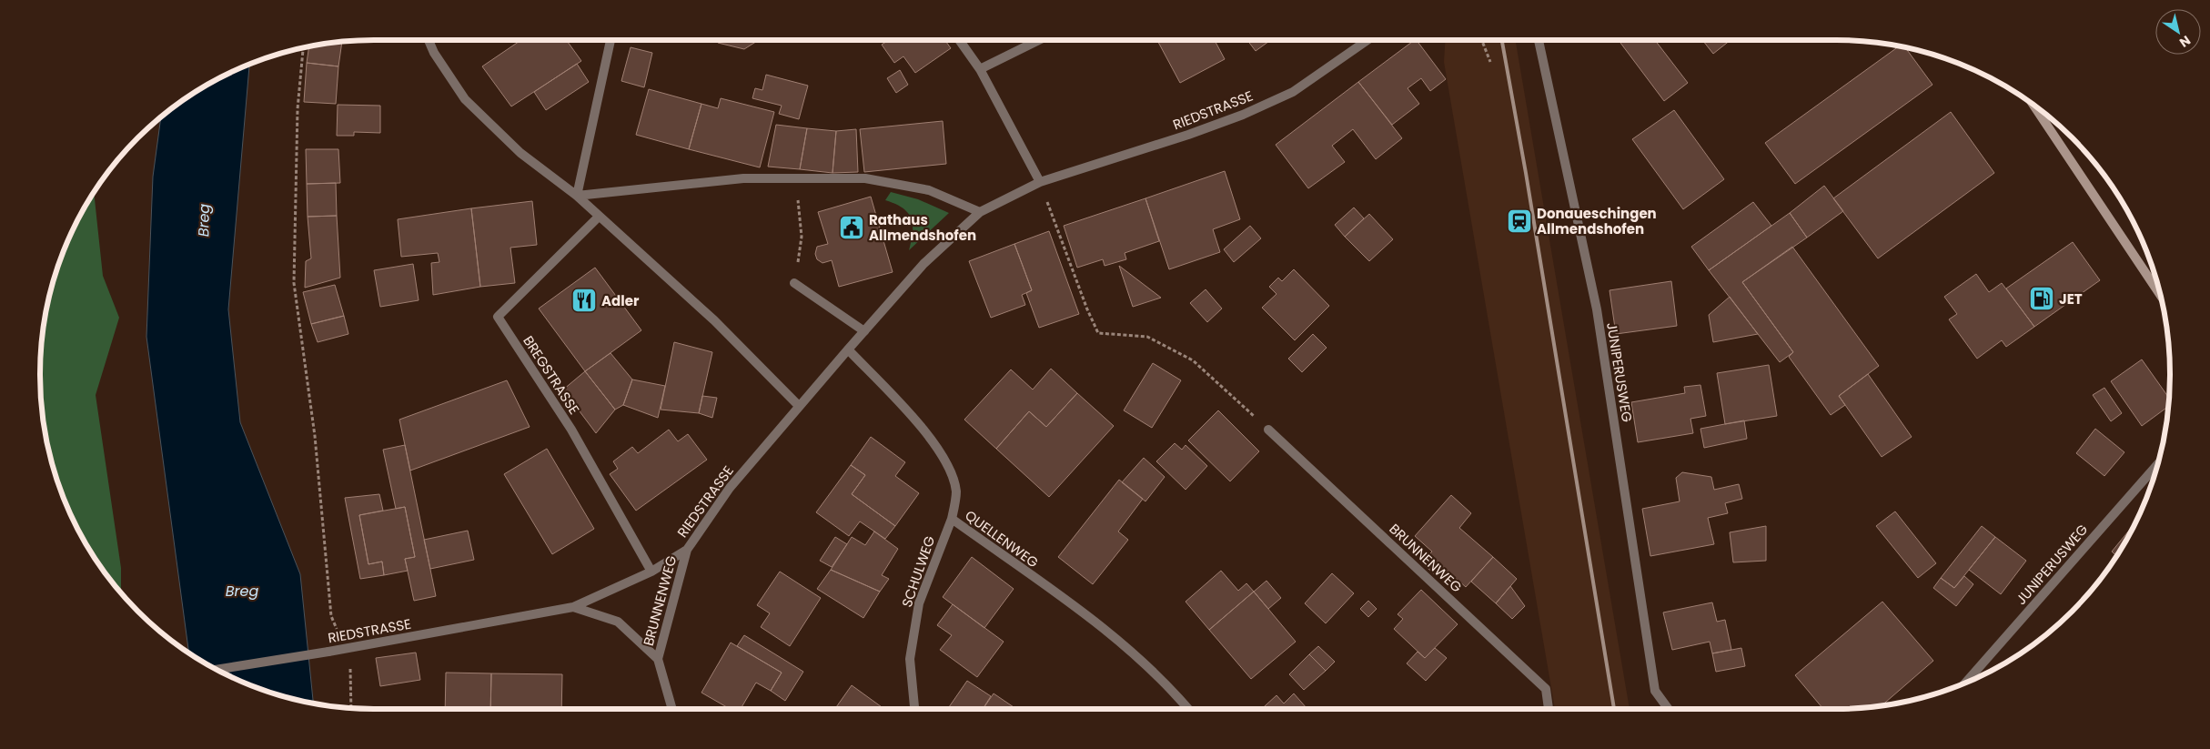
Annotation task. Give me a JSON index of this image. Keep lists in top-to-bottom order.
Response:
{
  "streets": {
    "street": [
      "RIEDSTRASSE",
      "JUNIPERUSWEG",
      "BREGSTRASSE",
      "QUELLENWEG",
      "BRUNNENWEG",
      "SCHULWEG"
    ]
  },
  "crossings": [
    ["RIEDSTRASSE", "BREGSTRASSE"],
    ["RIEDSTRASSE", "QUELLENWEG"],
    ["RIEDSTRASSE", "BRUNNENWEG"],
    ["QUELLENWEG", "SCHULWEG"]
  ],
  "water": ["Breg"],
  "places": {
    "station": ["Donaueschingen Allmendshofen"],
    "public building": ["Rathaus Allmendshofen"],
    "fuel station": ["JET"],
    "restaurant": ["Adler"]
  },
  "north": "bottom right"
}
